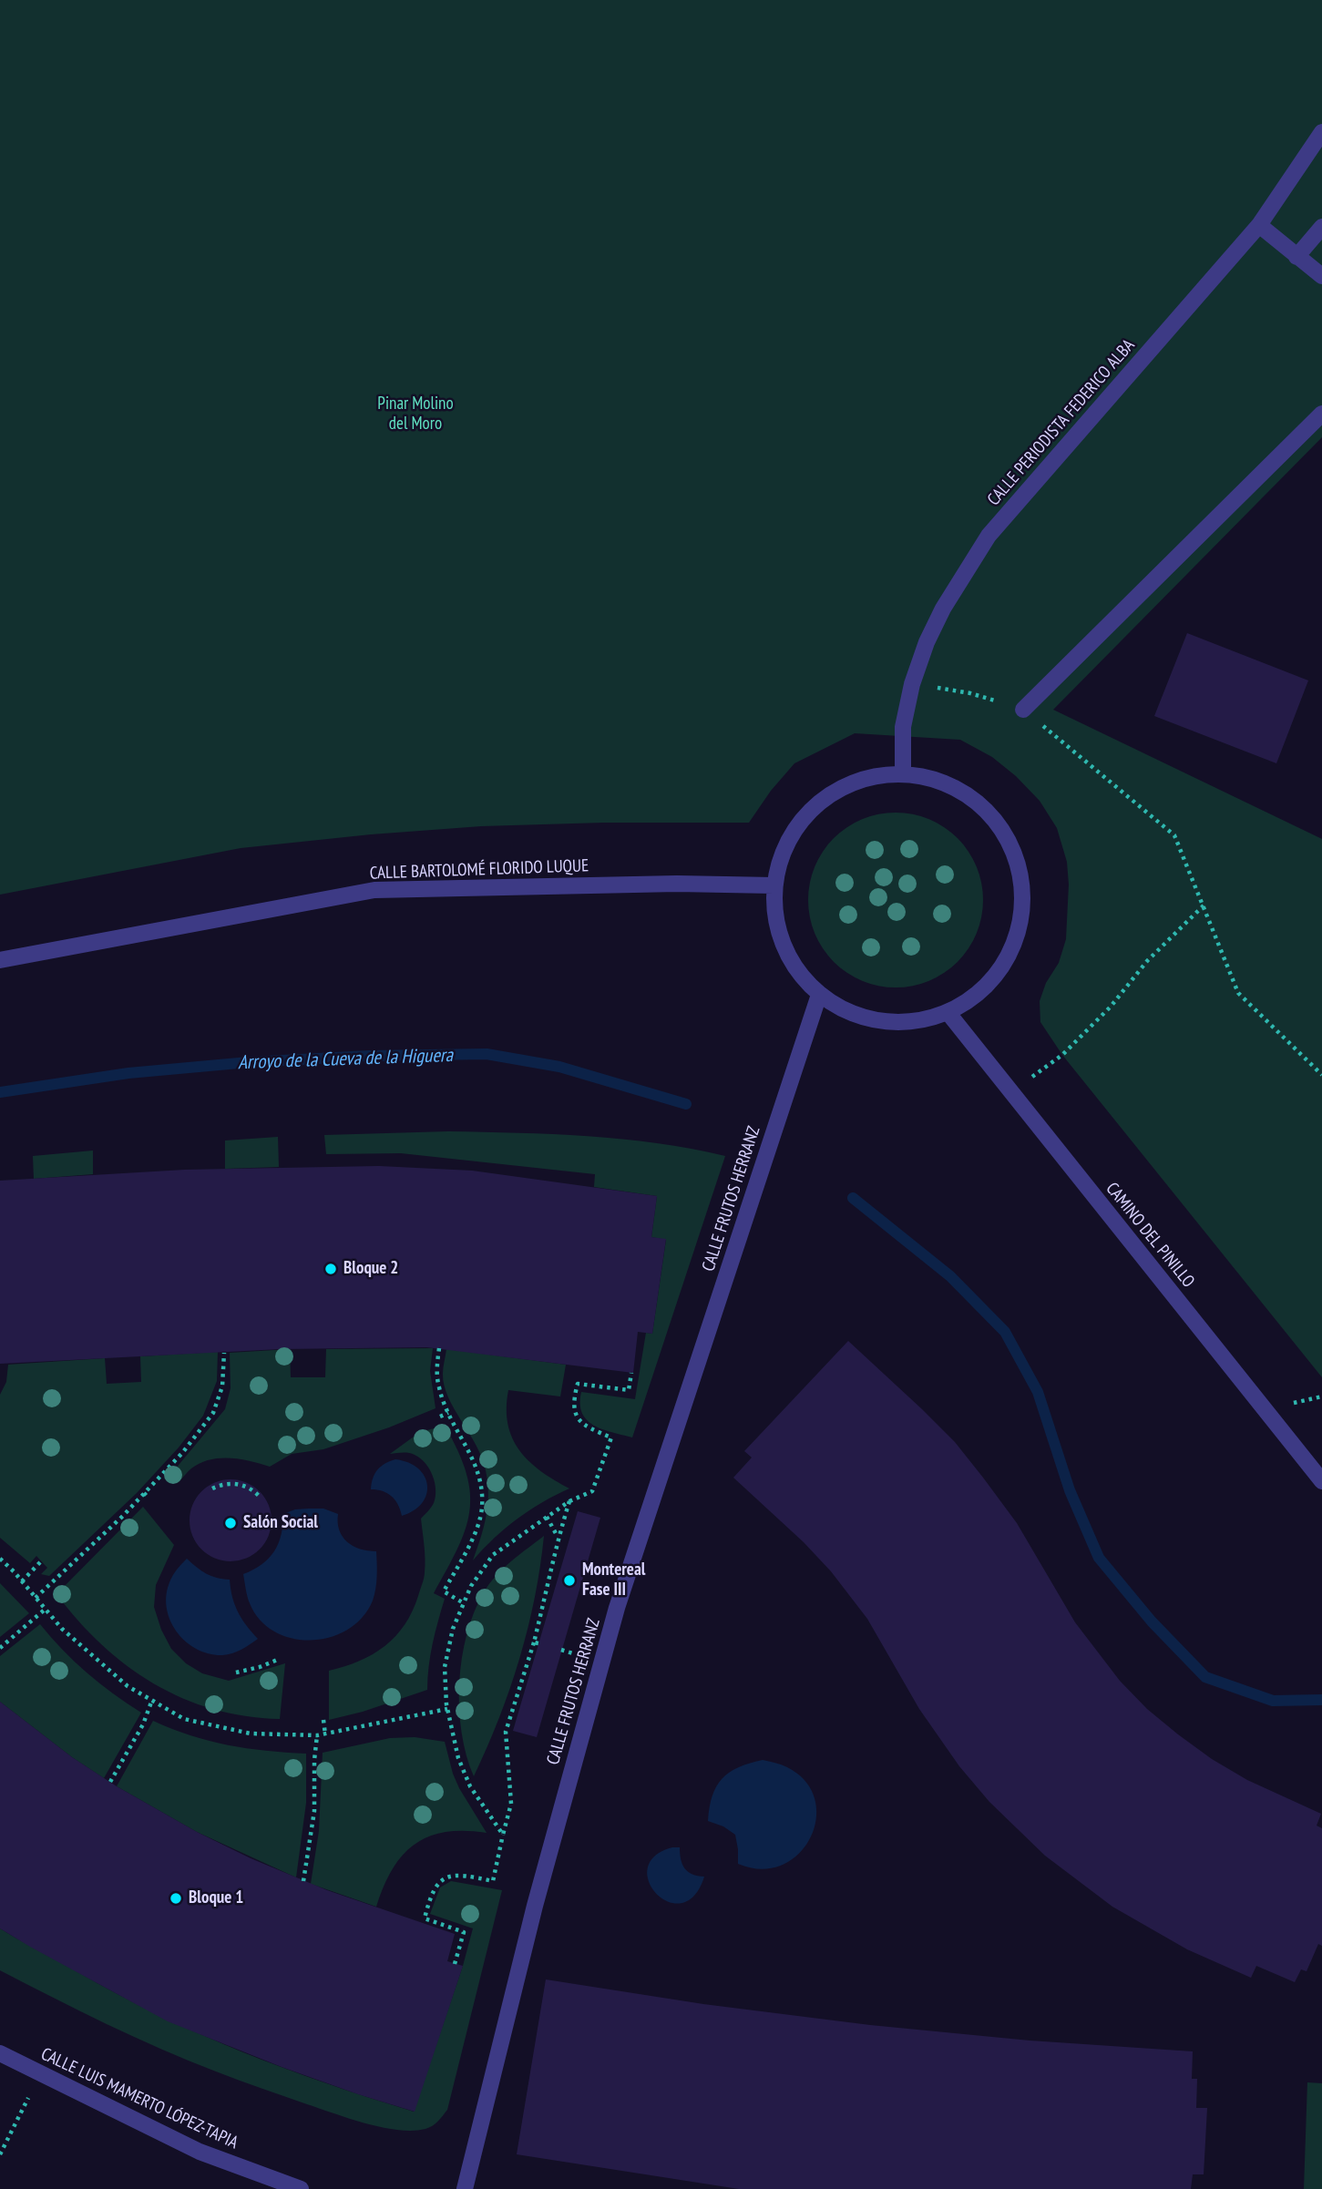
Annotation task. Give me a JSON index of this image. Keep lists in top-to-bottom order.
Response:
{
  "streets": {
    "street": [
      "CALLE PERIODISTA FEDERICO ALBA",
      "CALLE BARTOLOMÉ FLORIDO LUQUE",
      "CALLE FRUTOS HERRANZ",
      "CAMINO DEL PINILLO",
      "CALLE LUIS MAMERTO LÓPEZ-TAPIA"
    ]
  },
  "water": ["Arroyo de la Cueva de la Higuera"],
  "parks": ["Pinar Molino del Moro"],
  "places": [
    "Bloque 2",
    "Salón Social",
    "Montereal Fase III",
    "Bloque 1"
  ]
}
